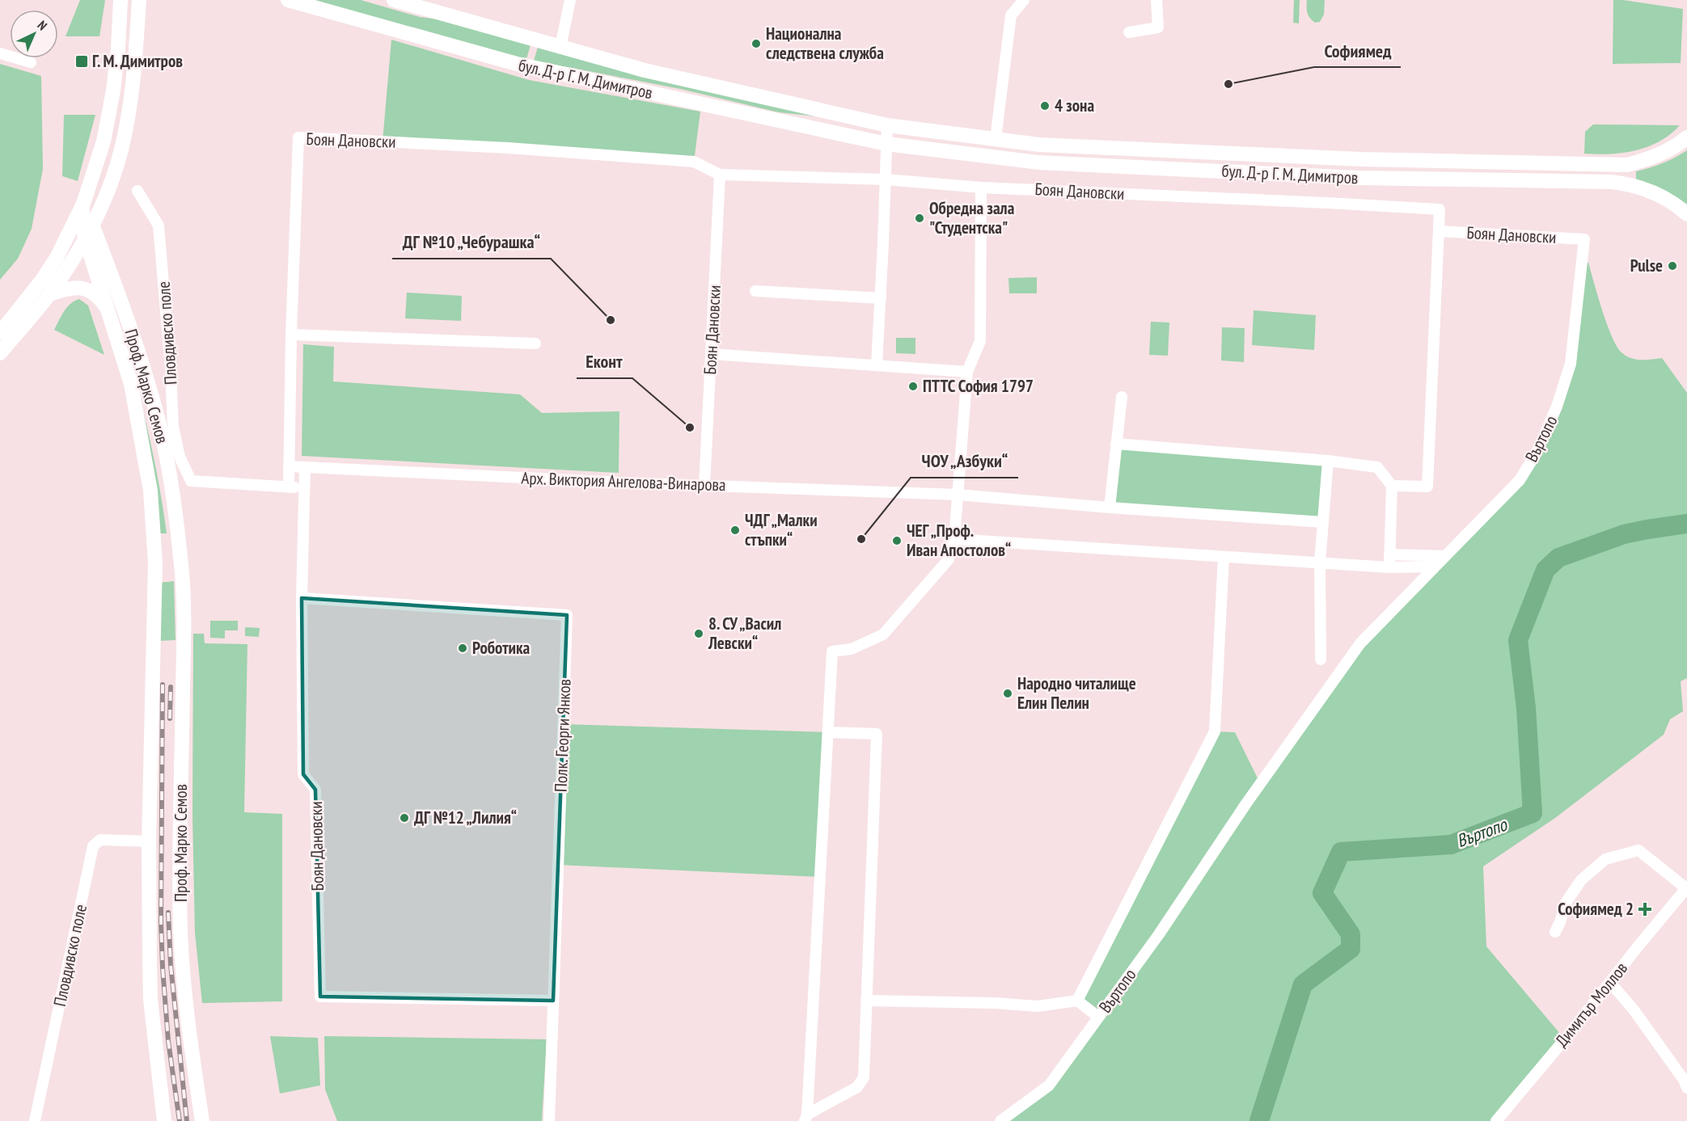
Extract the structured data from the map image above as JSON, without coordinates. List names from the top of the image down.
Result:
{
  "streets": {
    "main road": ["бул. Д-р Г. М. Димитров", "Проф. Марко Семов"],
    "street": [
      "Боян Дановски",
      "Пловдивско поле",
      "Въртопо",
      "Арх. Виктория Ангелова-Винарова",
      "Полк. Георги Янков",
      "Димитър Моллов"
    ]
  },
  "crossings": [
    ["Боян Дановски", "Пловдивско поле"],
    ["Боян Дановски", "Въртопо"],
    ["Боян Дановски", "Арх. Виктория Ангелова-Винарова"],
    ["Боян Дановски", "Полк. Георги Янков"],
    ["Пловдивско поле", "Проф. Марко Семов"]
  ],
  "water": ["Въртопо"],
  "places": {
    "other": [
      "Национална следствена служба",
      "Софиямед",
      "4 зона",
      "Обредна зала \"Студентска\"",
      "Pulse",
      "ДГ №10 „Чебурашка“",
      "ПТТС София 1797",
      "Еконт",
      "ЧДГ „Малки стъпки“",
      "ЧОУ „Азбуки“",
      "ЧЕГ „Проф. Иван Апостолов“",
      "8. СУ „Васил Левски“",
      "Роботика",
      "Народно читалище Елин Пелин",
      "ДГ №12 „Лилия“"
    ],
    "transit": ["Г. М. Димитров"],
    "health": ["Софиямед 2"]
  },
  "north": "top right"
}
